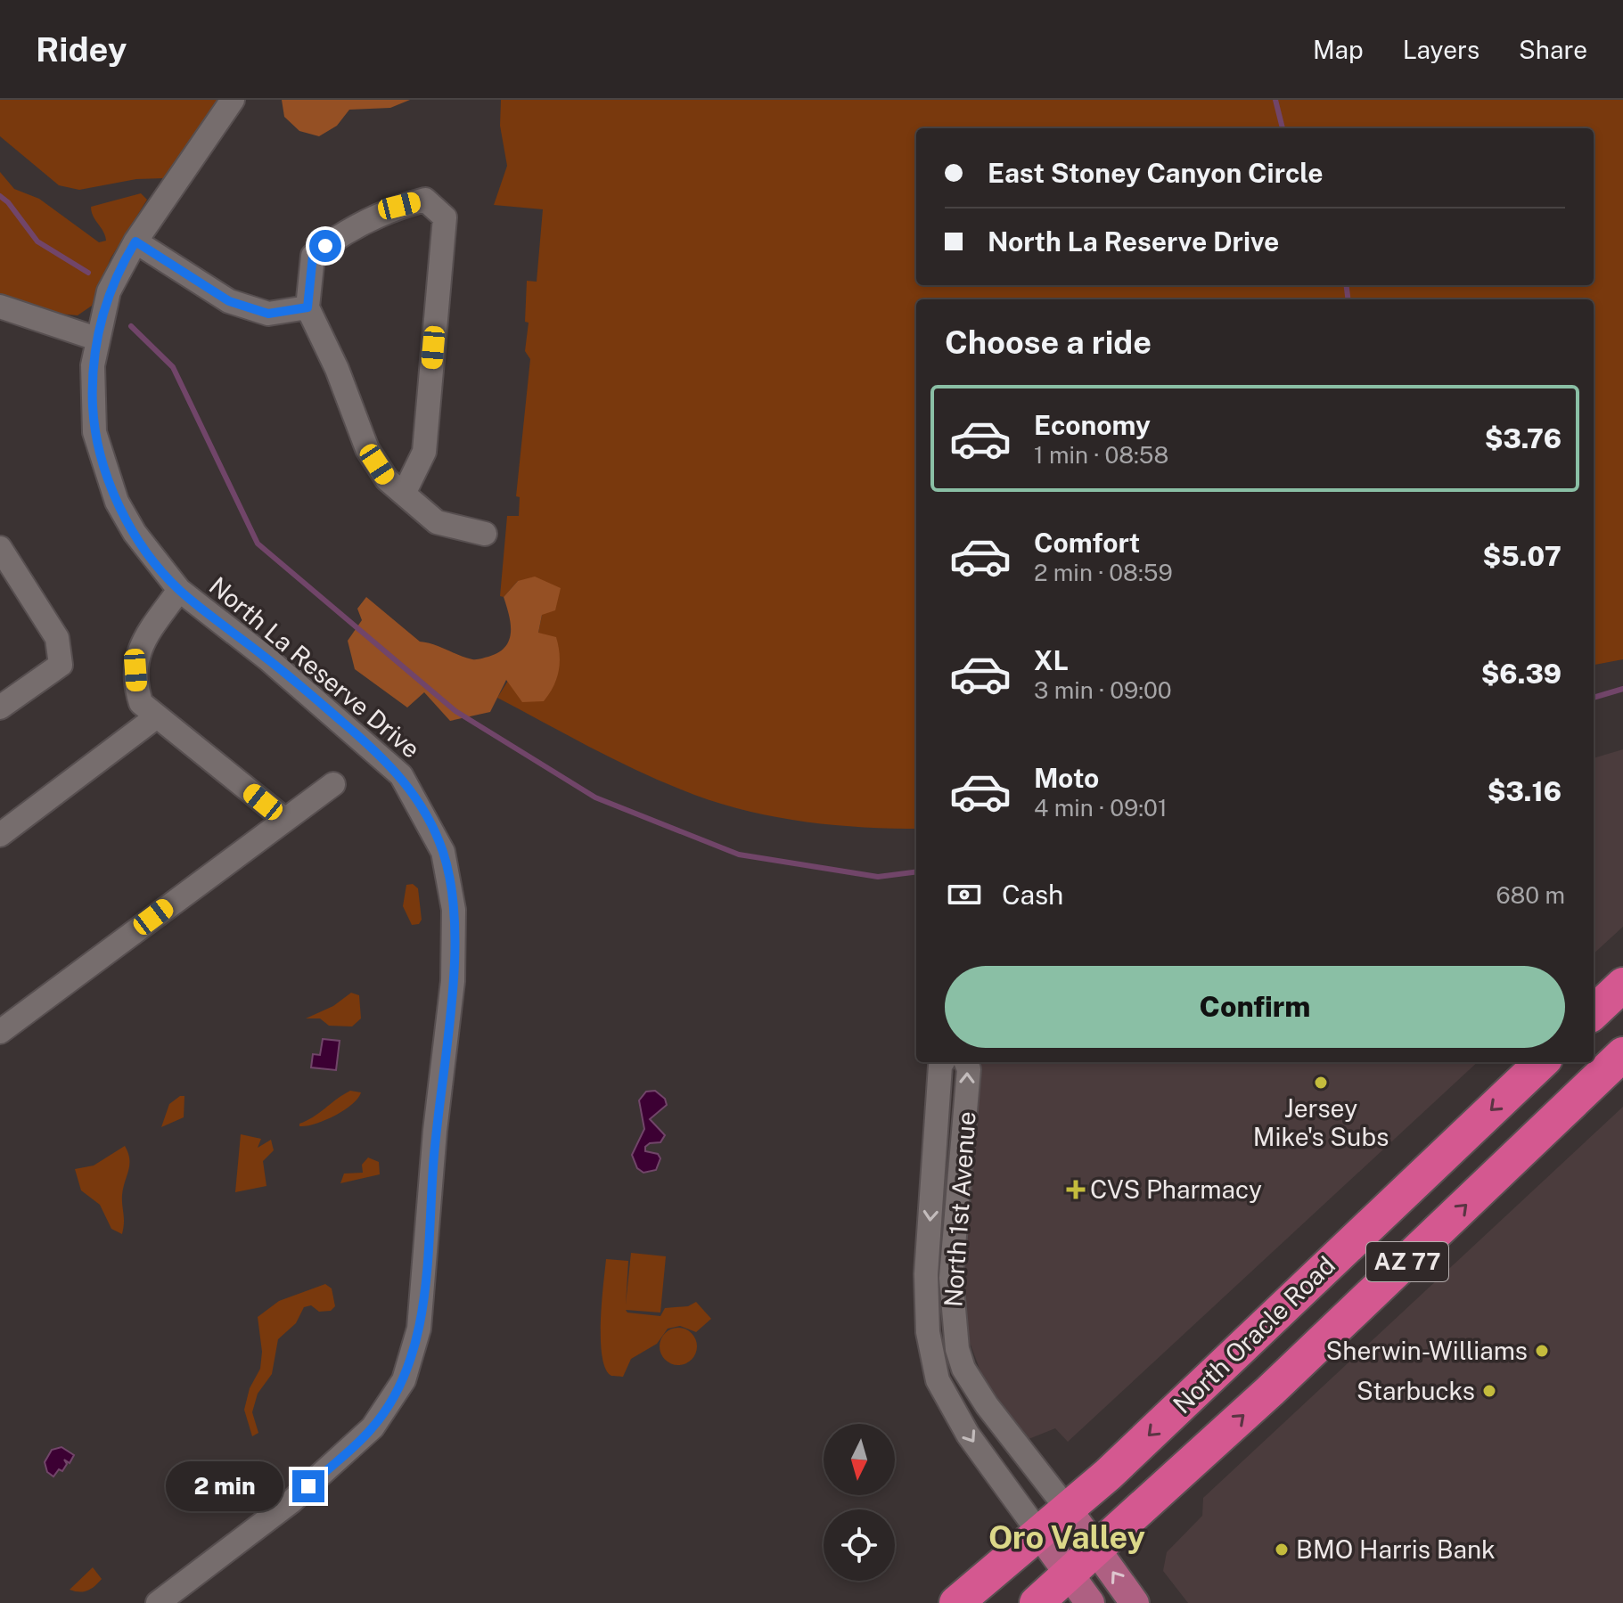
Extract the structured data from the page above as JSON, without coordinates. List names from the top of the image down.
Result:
{
  "streets": {
    "highway": ["AZ 77", "North Oracle Road"],
    "main road": ["North 1st Avenue"],
    "street": ["North La Reserve Drive"]
  },
  "crossings": [
    ["North 1st Avenue", "North Oracle Road"]
  ],
  "districts": ["Oro Valley"],
  "places": {
    "other": [
      "Jersey Mike's Subs",
      "Sherwin-Williams",
      "Starbucks",
      "BMO Harris Bank"
    ],
    "health": ["CVS Pharmacy"]
  },
  "north": "bottom",
  "page": {
    "header": "Ridey",
    "nav": ["Map", "Layers", "Share"],
    "banner": ["East Stoney Canyon Circle", "North La Reserve Drive"],
    "heading": "Choose a ride",
    "list": [
      {
        "name": "Economy",
        "note": "1 min · 08:58",
        "value": "$3.76"
      },
      {
        "name": "Comfort",
        "note": "2 min · 08:59",
        "value": "$5.07"
      },
      {
        "name": "XL",
        "note": "3 min · 09:00",
        "value": "$6.39"
      },
      {
        "name": "Moto",
        "note": "4 min · 09:01",
        "value": "$3.16"
      }
    ],
    "pay": ["Cash", "680 m"],
    "buttons": "Confirm",
    "bubble": "2 min"
  }
}
